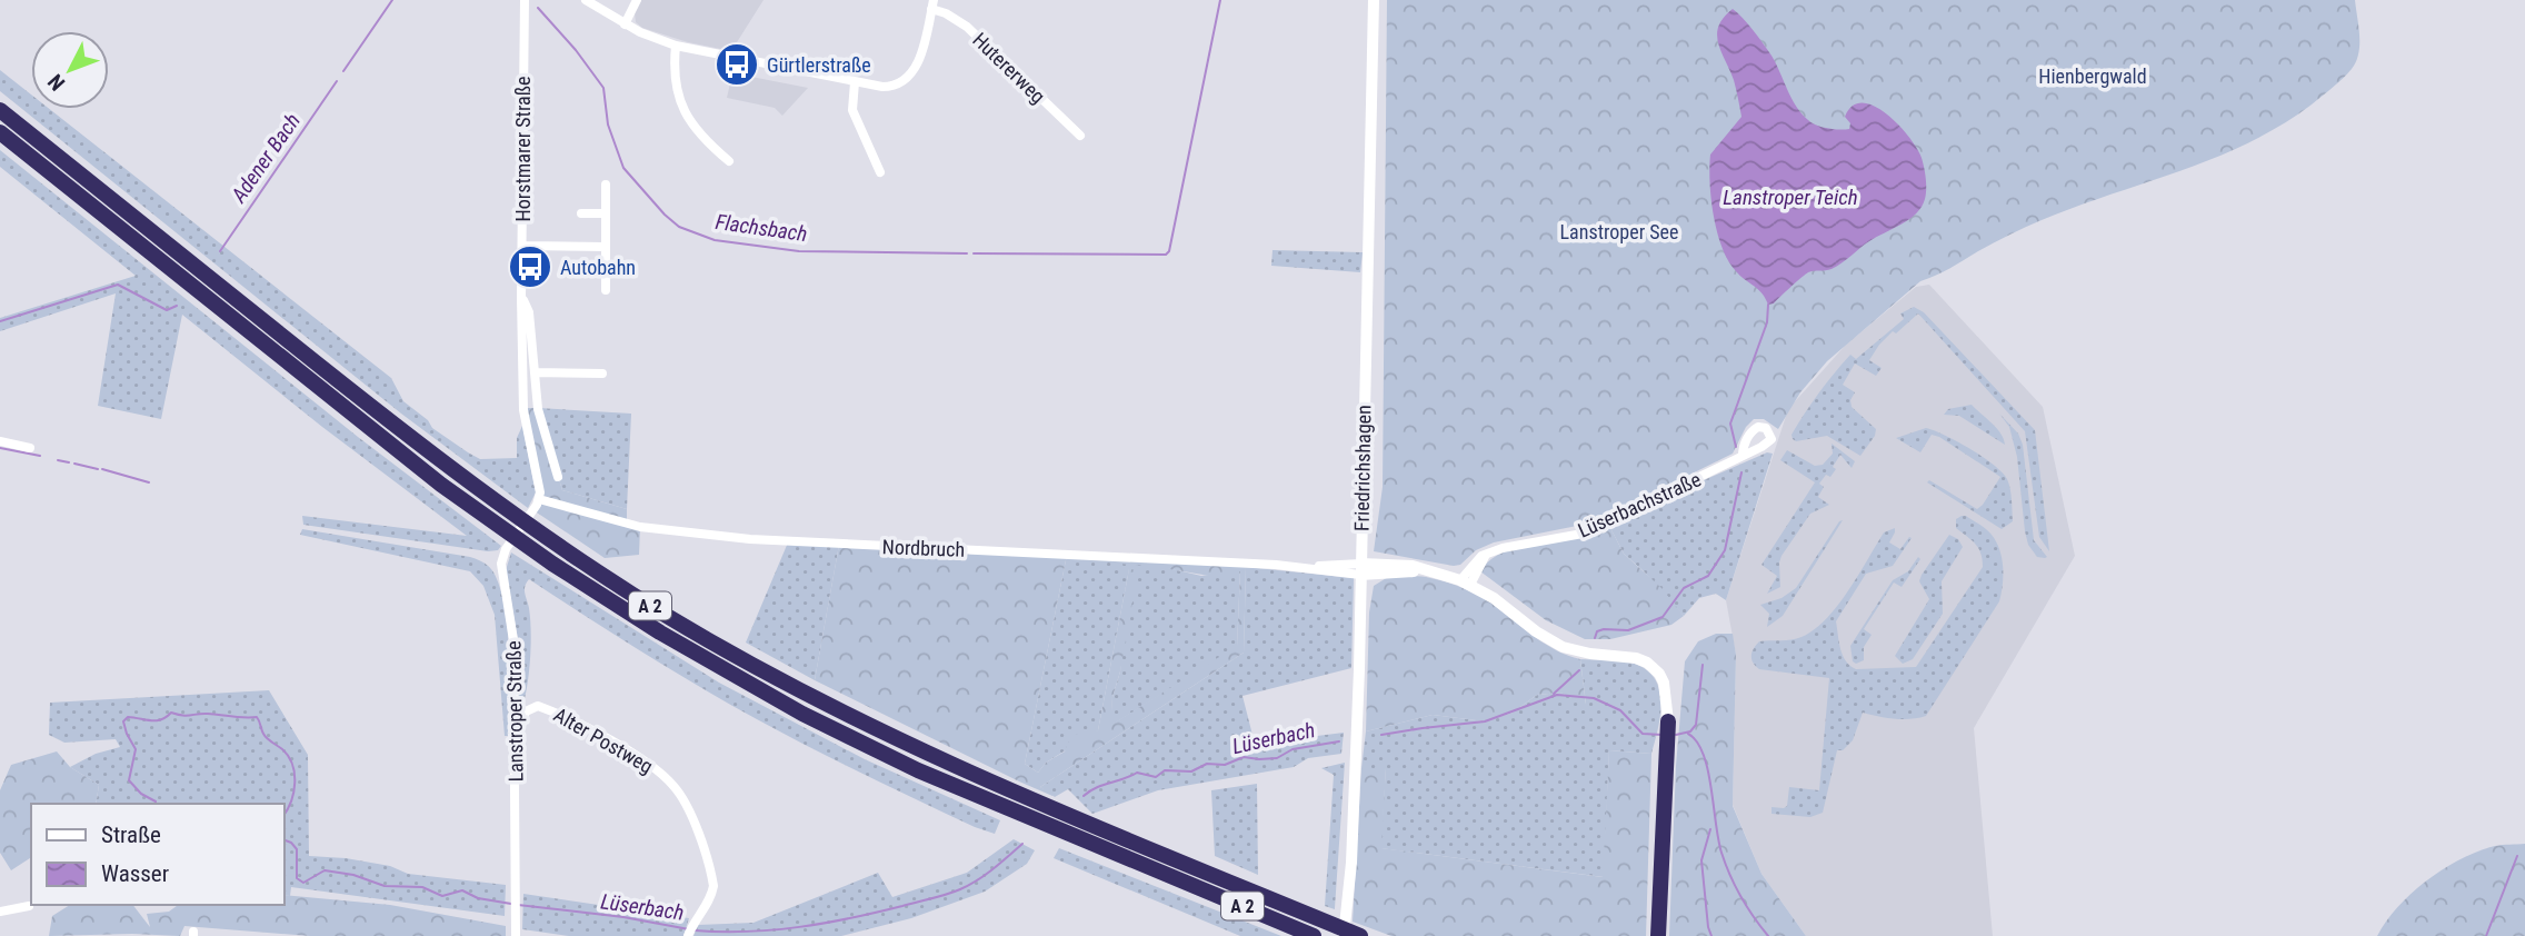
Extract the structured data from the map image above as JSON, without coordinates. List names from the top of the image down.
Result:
{
  "streets": {
    "highway": ["A 2"],
    "main road": ["Friedrichshagen"],
    "street": [
      "Hutererweg",
      "Horstmarer Straße",
      "Lüserbachstraße",
      "Nordbruch",
      "Lanstroper Straße",
      "Alter Postweg"
    ]
  },
  "crossings": [
    ["Horstmarer Straße", "Nordbruch"],
    ["Horstmarer Straße", "Lanstroper Straße"],
    ["Friedrichshagen", "Nordbruch"],
    ["Nordbruch", "Lanstroper Straße"],
    ["Lanstroper Straße", "Alter Postweg"]
  ],
  "water": [
    "Adener Bach",
    "Lanstroper Teich",
    "Flachsbach",
    "Lüserbach"
  ],
  "parks": ["Hienbergwald", "Lanstroper See"],
  "places": {
    "bus stop": ["Gürtlerstraße", "Autobahn"]
  },
  "legend": ["Straße", "Wasser"],
  "north": "bottom left"
}
